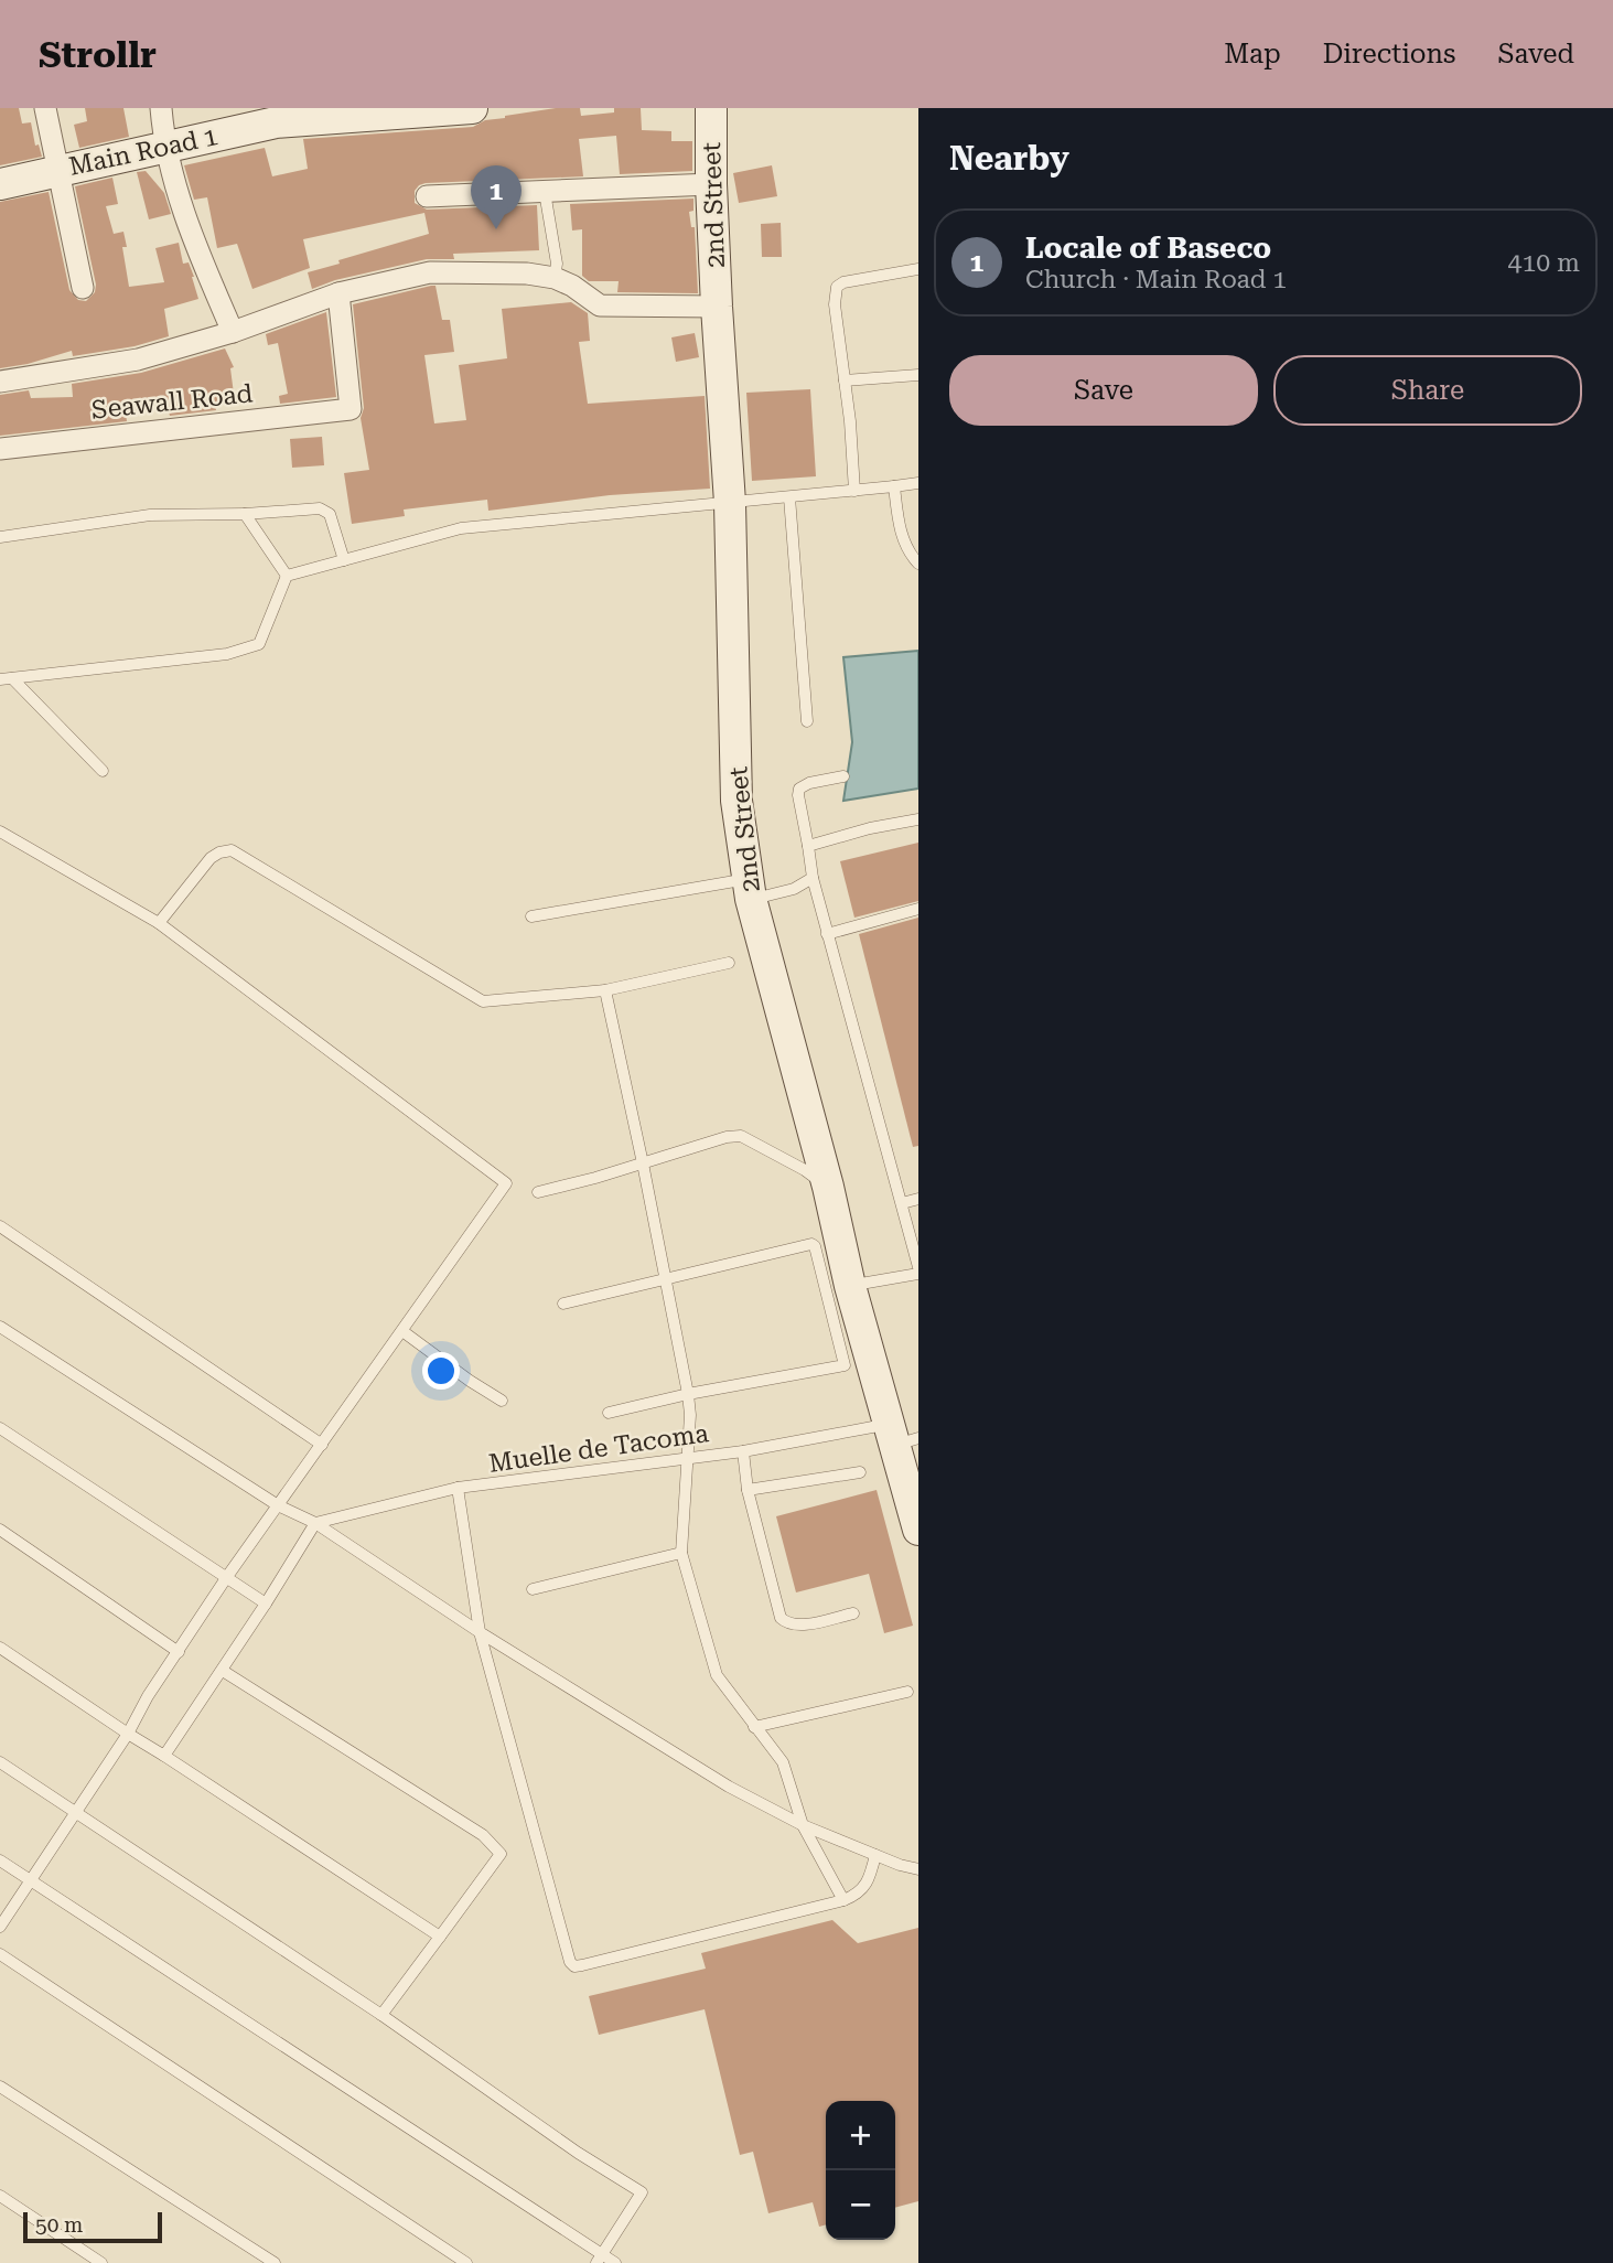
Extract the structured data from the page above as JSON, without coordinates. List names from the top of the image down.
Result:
{
  "streets": {
    "street": ["Main Road 1", "2nd Street", "Seawall Road"],
    "lane": ["Muelle de Tacoma"]
  },
  "crossings": [
    ["2nd Street", "Muelle de Tacoma"]
  ],
  "scale_bar": "50 m",
  "page": {
    "header": "Strollr",
    "nav": ["Map", "Directions", "Saved"],
    "heading": "Nearby",
    "pins": "1",
    "list": [
      {
        "mark": "1",
        "name": "Locale of Baseco",
        "note": "Church · Main Road 1",
        "value": "410 m"
      }
    ],
    "buttons": ["Save", "Share"],
    "map_buttons": ["+", "−"],
    "scale": "50 m"
  }
}
